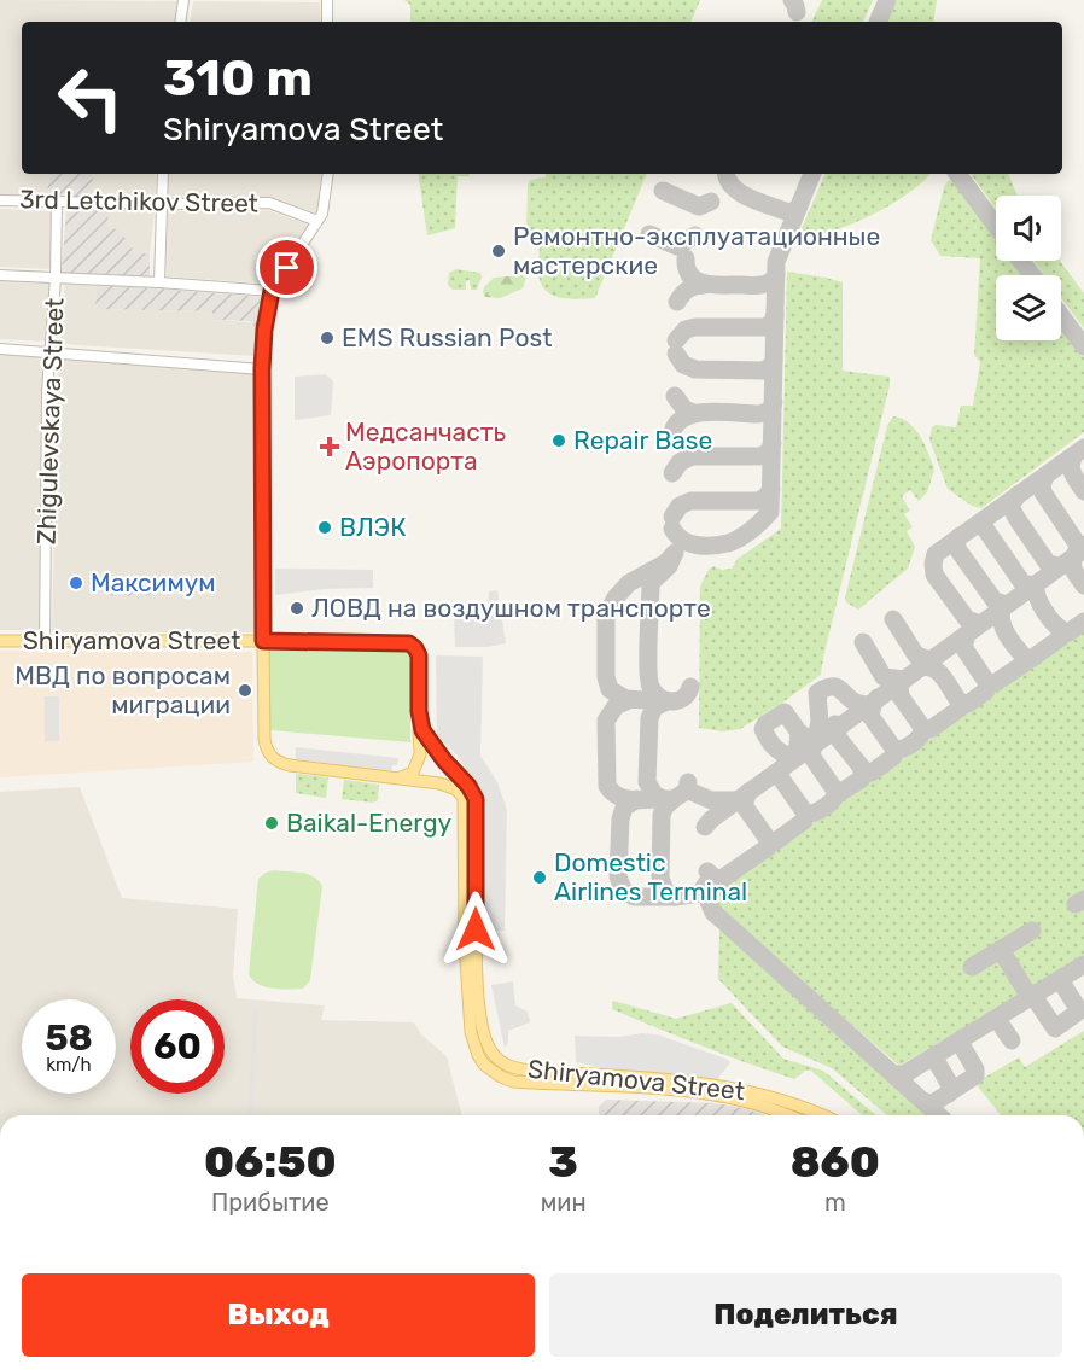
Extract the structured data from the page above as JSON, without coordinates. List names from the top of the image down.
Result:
{
  "streets": {
    "main road": ["Shiryamova Street"],
    "street": ["3rd Letchikov Street", "Zhigulevskaya Street"]
  },
  "crossings": [
    ["3rd Letchikov Street", "Zhigulevskaya Street"],
    ["Zhigulevskaya Street", "Shiryamova Street"]
  ],
  "places": {
    "other": [
      "Ремонтно-эксплуатационные мастерские",
      "EMS Russian Рost",
      "Repair Base",
      "ВЛЭК",
      "Максимум",
      "ЛОВД на воздушном транспорте",
      "МВД по вопросам миграции",
      "Baikal-Energy",
      "Domestic Airlines Terminal"
    ],
    "health": ["Медсанчасть Аэропорта"]
  },
  "page": {
    "turn": ["310 m", "Shiryamova Street"],
    "speed": "58 km/h",
    "limit": "60",
    "eta": [
      "06:50",
      "Прибытие",
      "3",
      "мин",
      "860",
      "m"
    ],
    "buttons": ["Выход", "Поделиться"]
  }
}
